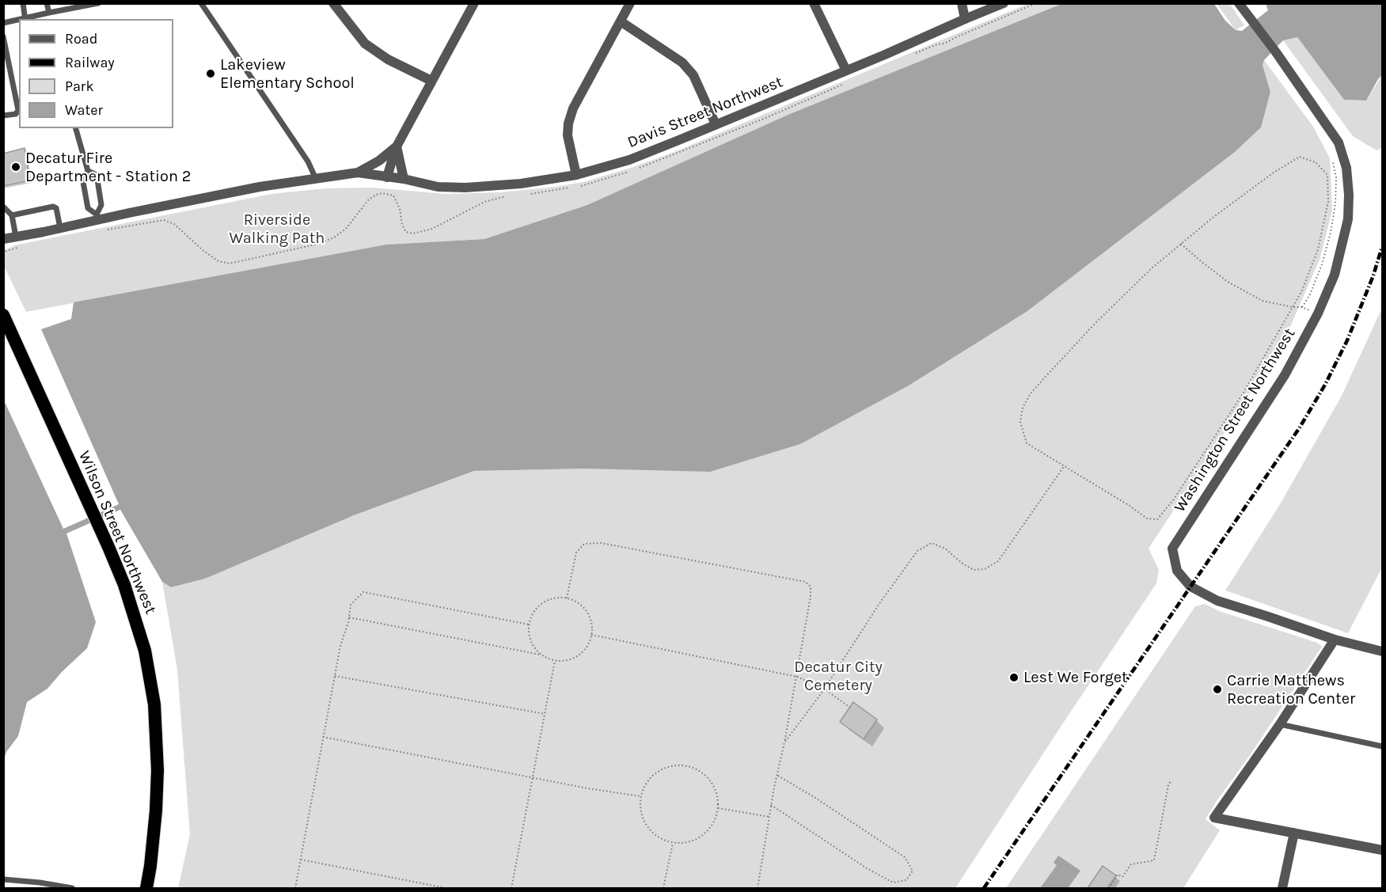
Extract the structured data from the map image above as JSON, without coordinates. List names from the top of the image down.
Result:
{
  "streets": {
    "highway": ["Wilson Street Northwest"],
    "street": ["Davis Street Northwest", "Washington Street Northwest"]
  },
  "parks": ["Riverside Walking Path", "Decatur City Cemetery"],
  "places": [
    "Lakeview Elementary School",
    "Decatur Fire Department - Station 2",
    "Lest We Forget",
    "Carrie Matthews Recreation Center"
  ],
  "legend": [
    "Road",
    "Railway",
    "Park",
    "Water"
  ]
}
